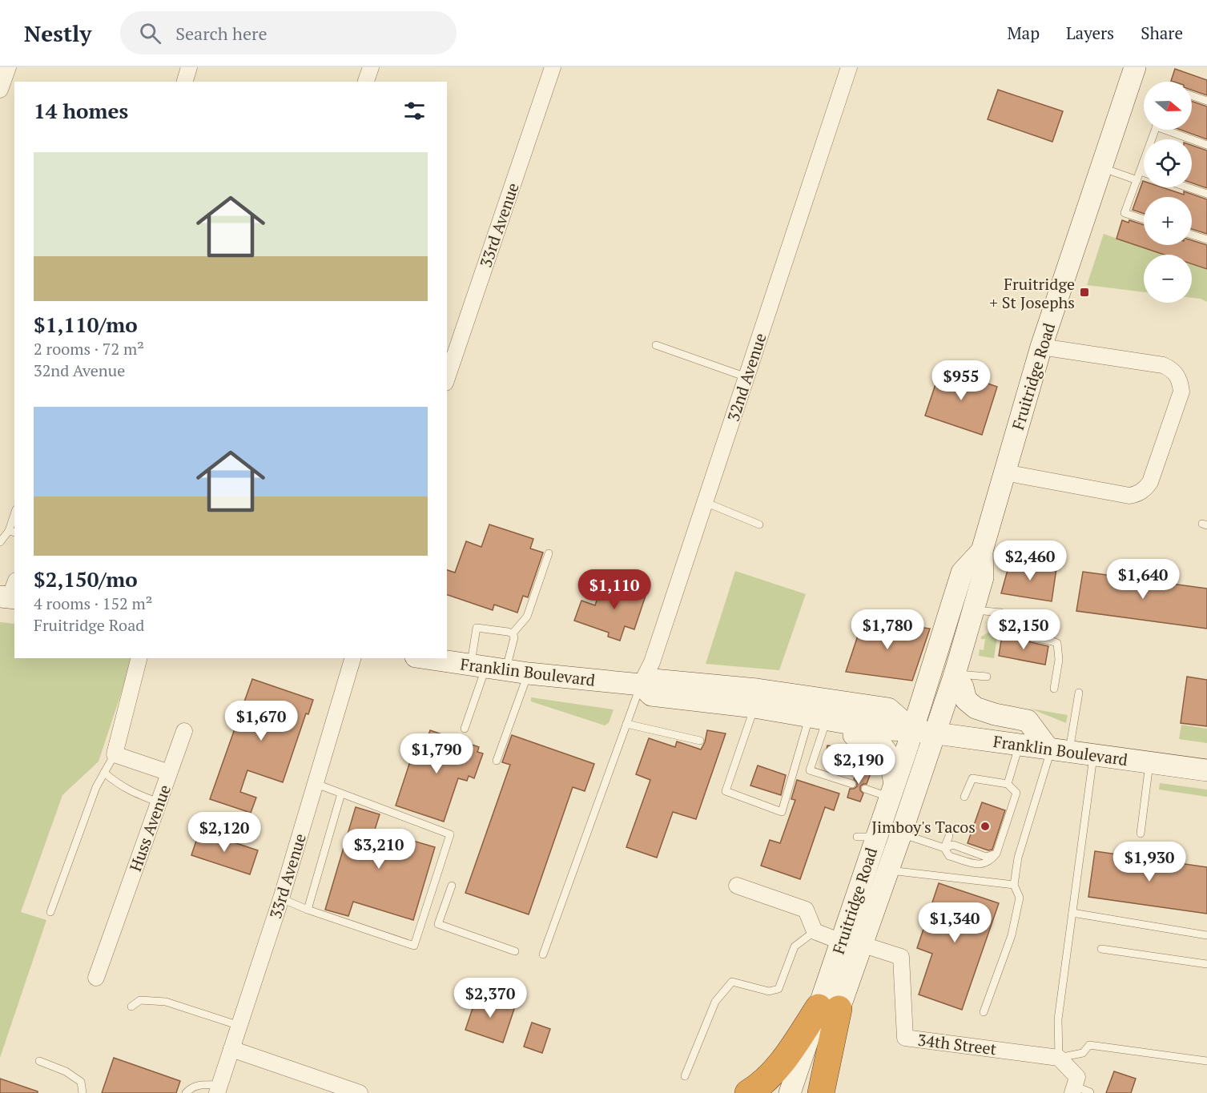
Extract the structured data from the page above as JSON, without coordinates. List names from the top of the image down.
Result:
{
  "streets": {
    "main road": ["Fruitridge Road", "Franklin Boulevard"],
    "street": [
      "33rd Avenue",
      "32nd Avenue",
      "Huss Avenue",
      "34th Street"
    ]
  },
  "crossings": [
    ["Fruitridge Road", "Franklin Boulevard"],
    ["Fruitridge Road", "34th Street"],
    ["32nd Avenue", "Franklin Boulevard"]
  ],
  "places": {
    "transit": ["Fruitridge + St Josephs"],
    "other": ["Jimboy's Tacos"]
  },
  "north": "right",
  "page": {
    "header": "Nestly",
    "search": "Search here",
    "nav": ["Map", "Layers", "Share"],
    "map_buttons": ["+", "−"],
    "heading": "14 homes",
    "list": [
      {
        "name": "$1,110/mo",
        "note": "2 rooms · 72 m² · 32nd Avenue"
      },
      {
        "name": "$2,150/mo",
        "note": "4 rooms · 152 m² · Fruitridge Road"
      }
    ],
    "price": [
      "$955",
      "$2,460",
      "$1,640",
      "$1,110",
      "$1,780",
      "$2,150",
      "$1,670",
      "$1,790",
      "$2,190",
      "$2,120",
      "$3,210",
      "$1,930",
      "$1,340",
      "$2,370"
    ]
  }
}
